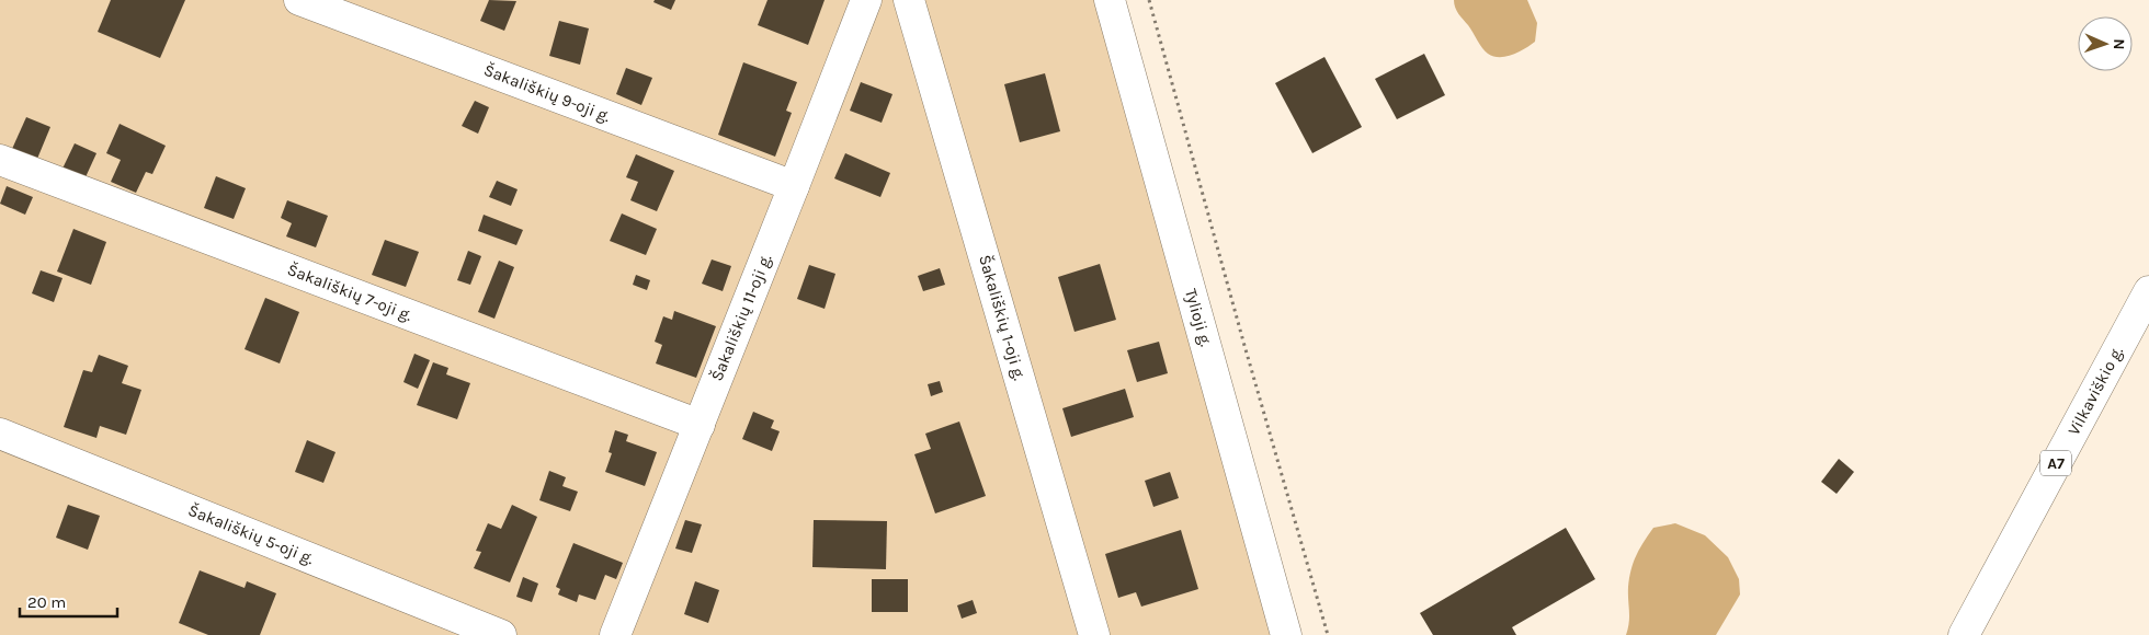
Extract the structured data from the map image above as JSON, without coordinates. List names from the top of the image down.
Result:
{
  "streets": {
    "main road": [
      "Šakališkių 9-oji g.",
      "Šakališkių 7-oji g.",
      "Šakališkių 11-oji g.",
      "Šakališkių 1-oji g.",
      "Tylioji g.",
      "Vilkaviškio g.",
      "A7",
      "Šakališkių 5-oji g."
    ]
  },
  "crossings": [
    ["Šakališkių 9-oji g.", "Šakališkių 11-oji g."],
    ["Šakališkių 7-oji g.", "Šakališkių 11-oji g."]
  ],
  "scale_bar": "20 m",
  "north": "right"
}
